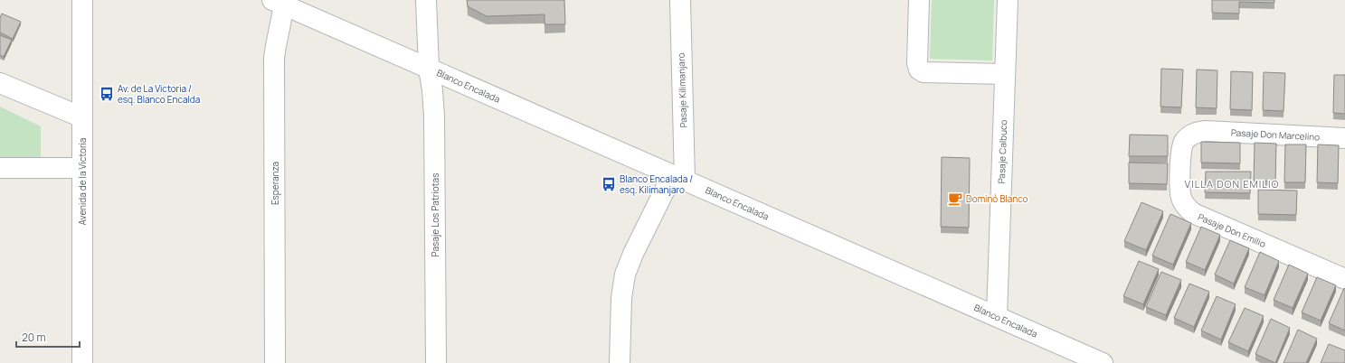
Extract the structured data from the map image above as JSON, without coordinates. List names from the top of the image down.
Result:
{
  "streets": {
    "street": [
      "Blanco Encalada",
      "Pasaje Kilimanjaro",
      "Pasaje Don Marcelino",
      "Pasaje Calbuco",
      "Avenida de la Victoria",
      "Esperanza",
      "Pasaje Los Patriotas",
      "Pasaje Don Emilio"
    ]
  },
  "crossings": [
    ["Blanco Encalada", "Pasaje Kilimanjaro"],
    ["Blanco Encalada", "Pasaje Calbuco"],
    ["Blanco Encalada", "Esperanza"],
    ["Blanco Encalada", "Pasaje Los Patriotas"],
    ["Pasaje Don Marcelino", "Pasaje Don Emilio"]
  ],
  "districts": ["VILLA DON EMILIO"],
  "places": {
    "bus stop": ["Av. de La Victoria / esq. Blanco Encalda", "Blanco Encalada / esq. Kilimanjaro"],
    "cafe": ["Dominó Blanco"]
  },
  "scale_bar": "20 m"
}
